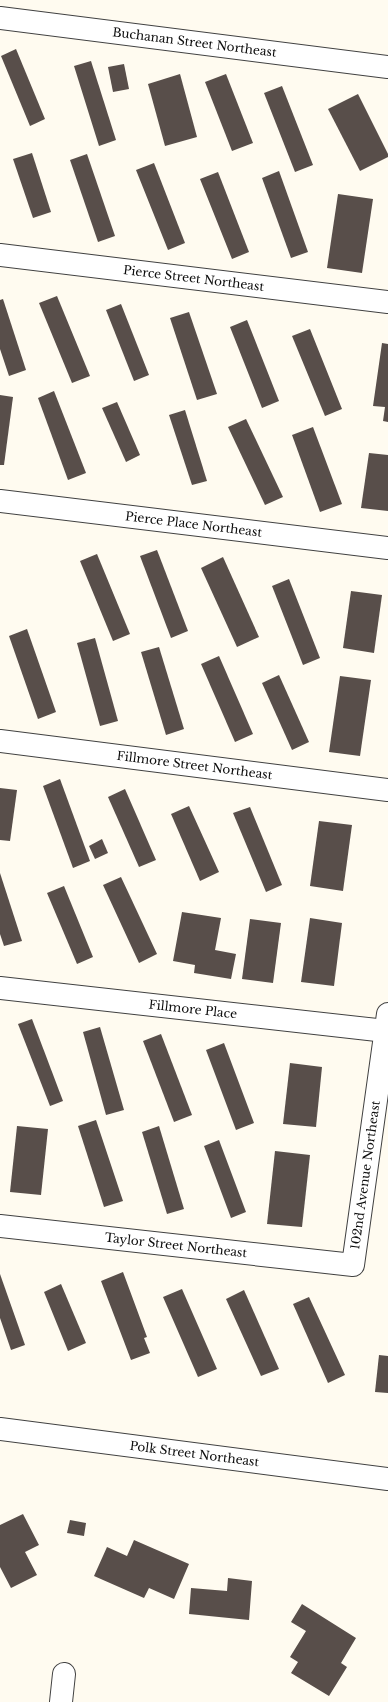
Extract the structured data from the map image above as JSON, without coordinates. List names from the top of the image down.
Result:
{
  "streets": {
    "street": [
      "Buchanan Street Northeast",
      "Pierce Street Northeast",
      "Pierce Place Northeast",
      "Fillmore Street Northeast",
      "Fillmore Place",
      "102nd Avenue Northeast",
      "Taylor Street Northeast",
      "Polk Street Northeast"
    ]
  },
  "crossings": [
    ["Fillmore Place", "102nd Avenue Northeast"],
    ["102nd Avenue Northeast", "Taylor Street Northeast"]
  ]
}
